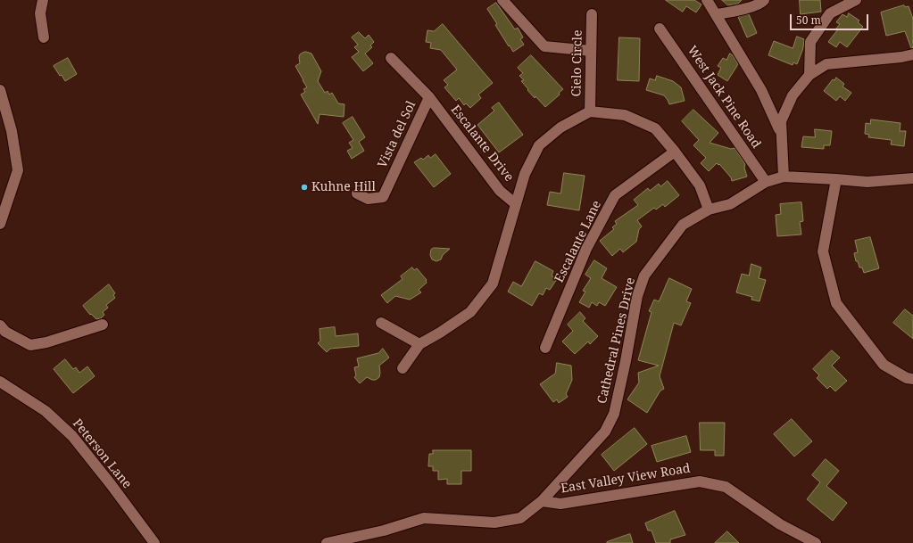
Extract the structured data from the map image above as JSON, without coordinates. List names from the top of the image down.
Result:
{
  "streets": {
    "street": [
      "Cielo Circle",
      "West Jack Pine Road",
      "Vista del Sol",
      "Escalante Drive",
      "Escalante Lane",
      "Cathedral Pines Drive",
      "Peterson Lane",
      "East Valley View Road"
    ]
  },
  "crossings": [
    ["Cielo Circle", "Escalante Drive"],
    ["West Jack Pine Road", "Cathedral Pines Drive"],
    ["Vista del Sol", "Escalante Drive"],
    ["Cathedral Pines Drive", "East Valley View Road"]
  ],
  "places": ["Kuhne Hill"],
  "scale_bar": "50 m"
}
